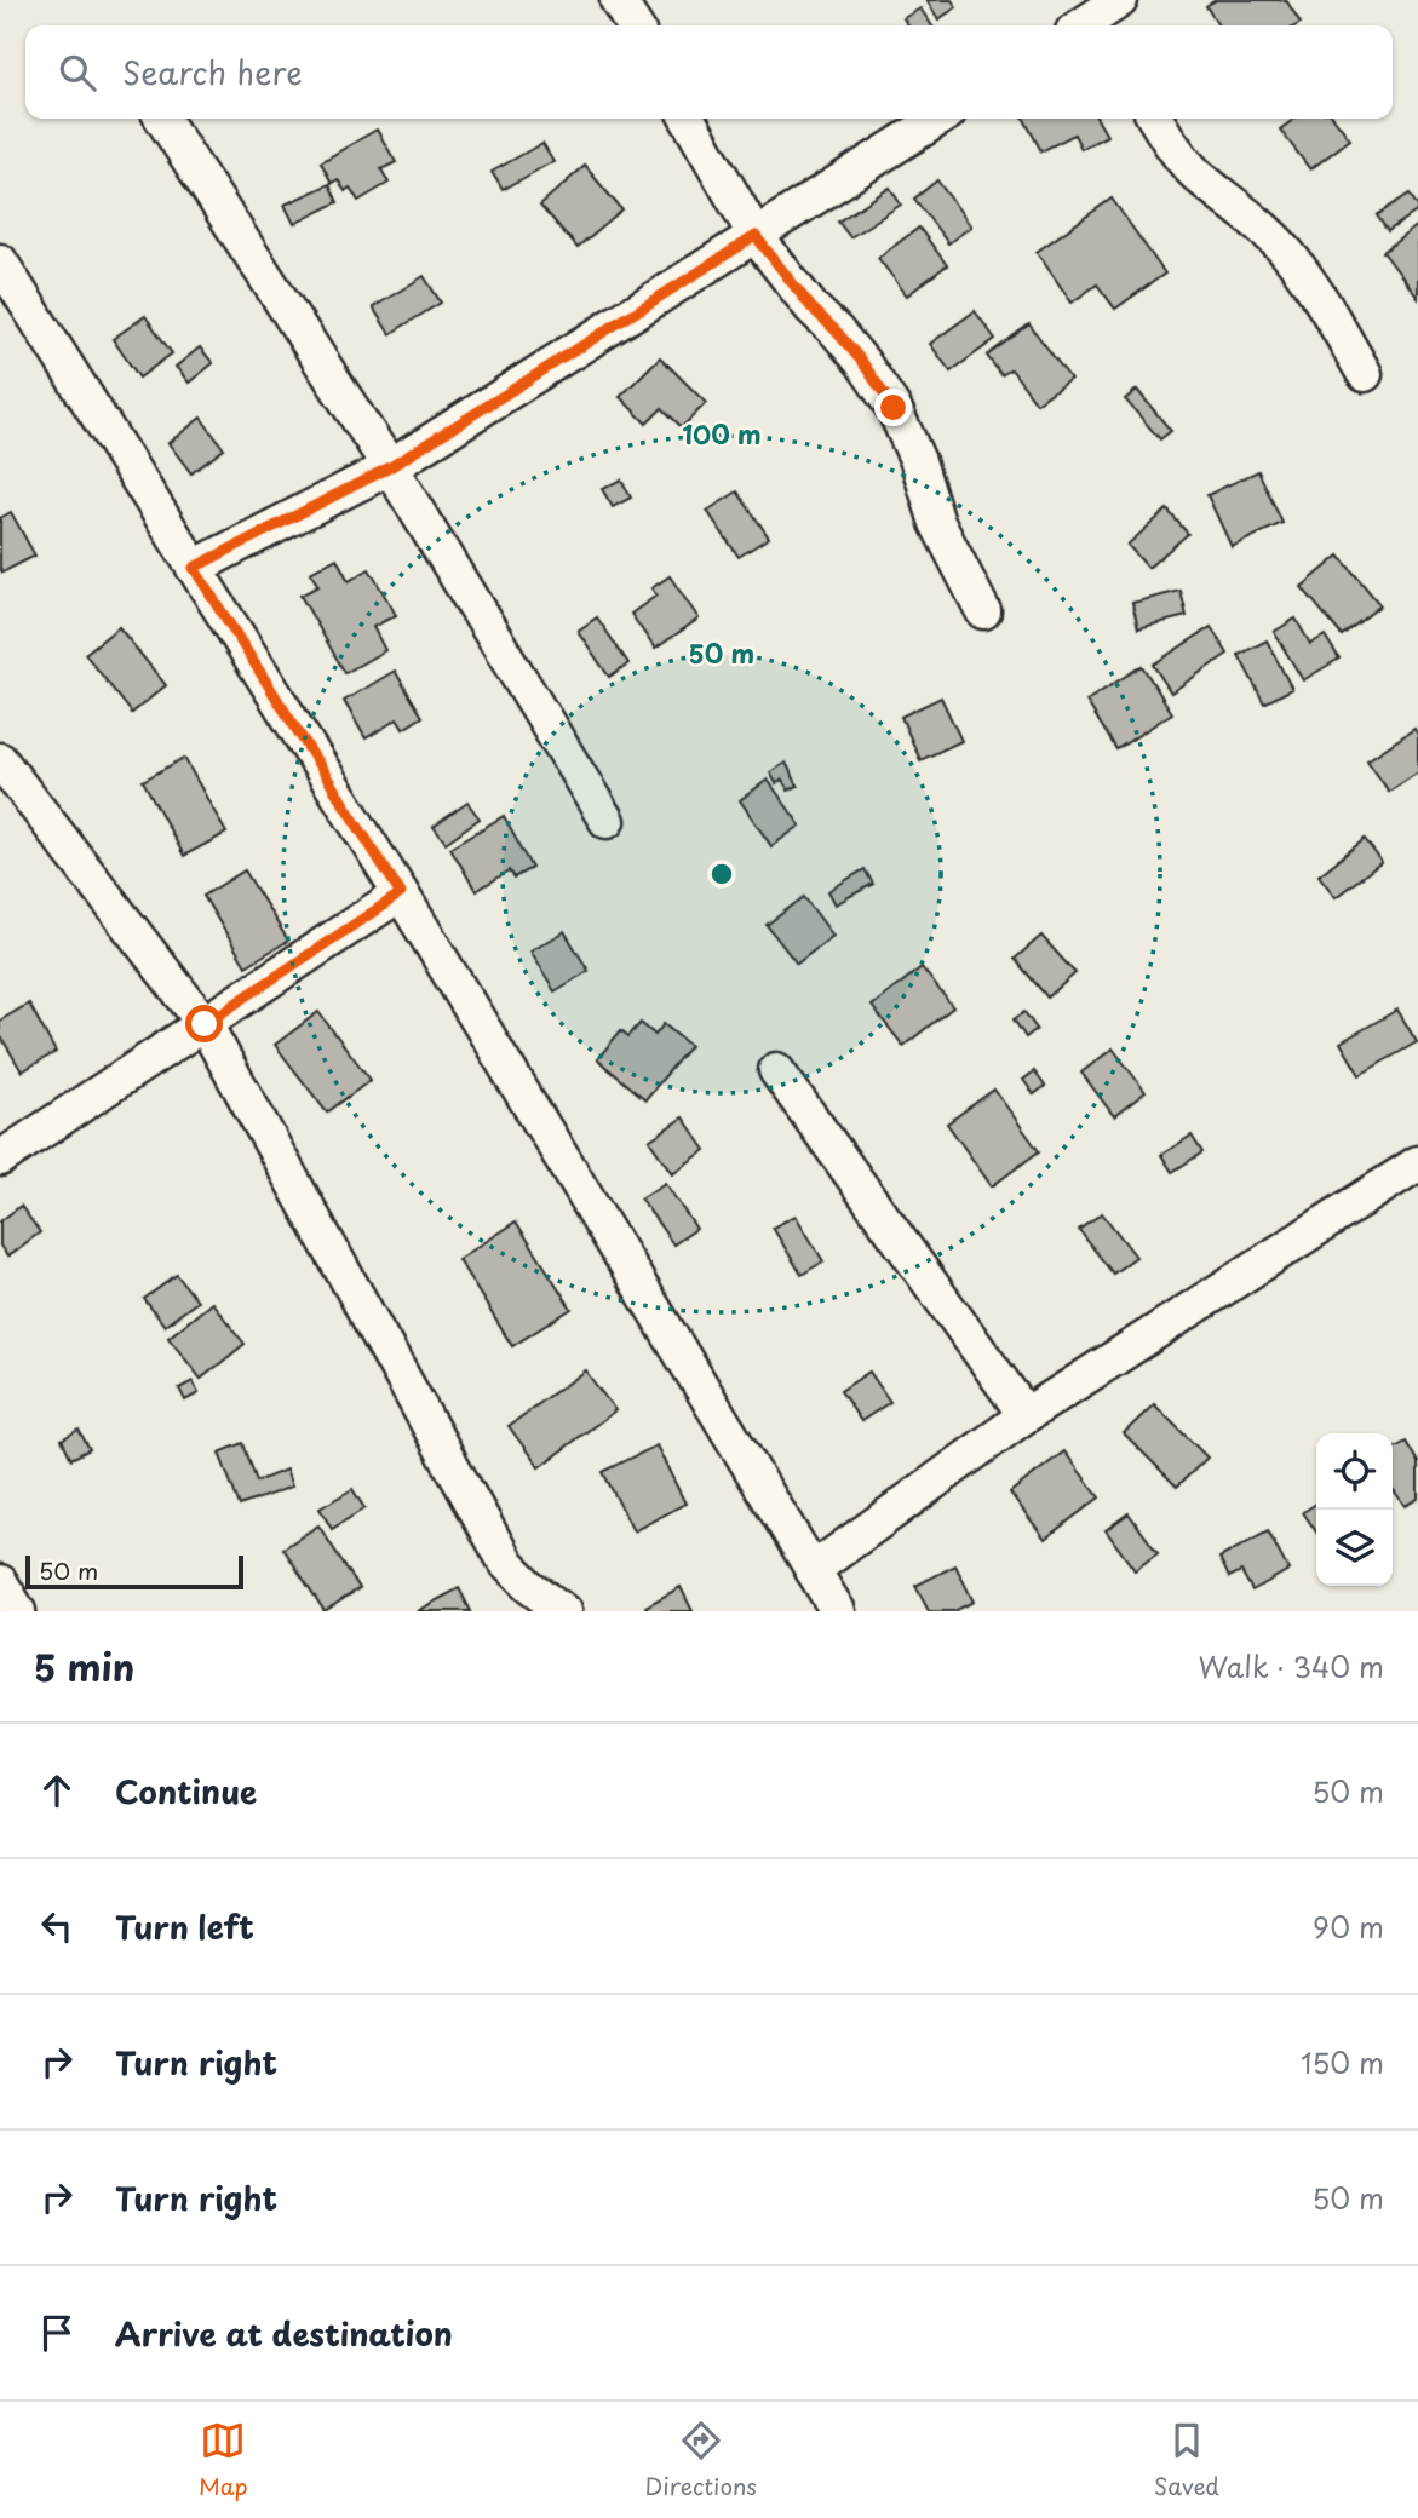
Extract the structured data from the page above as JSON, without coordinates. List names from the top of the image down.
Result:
{
  "scale_bar": "50 m",
  "page": {
    "search": "Search here",
    "scale": "50 m",
    "heading": ["5 min", "Walk · 340 m"],
    "list": [
      ["Continue", "50 m"],
      ["Turn left", "90 m"],
      ["Turn right", "150 m"],
      ["Turn right", "50 m"],
      "Arrive at destination"
    ],
    "nav": ["Map", "Directions", "Saved"]
  },
  "rings": ["100 m", "50 m"]
}
